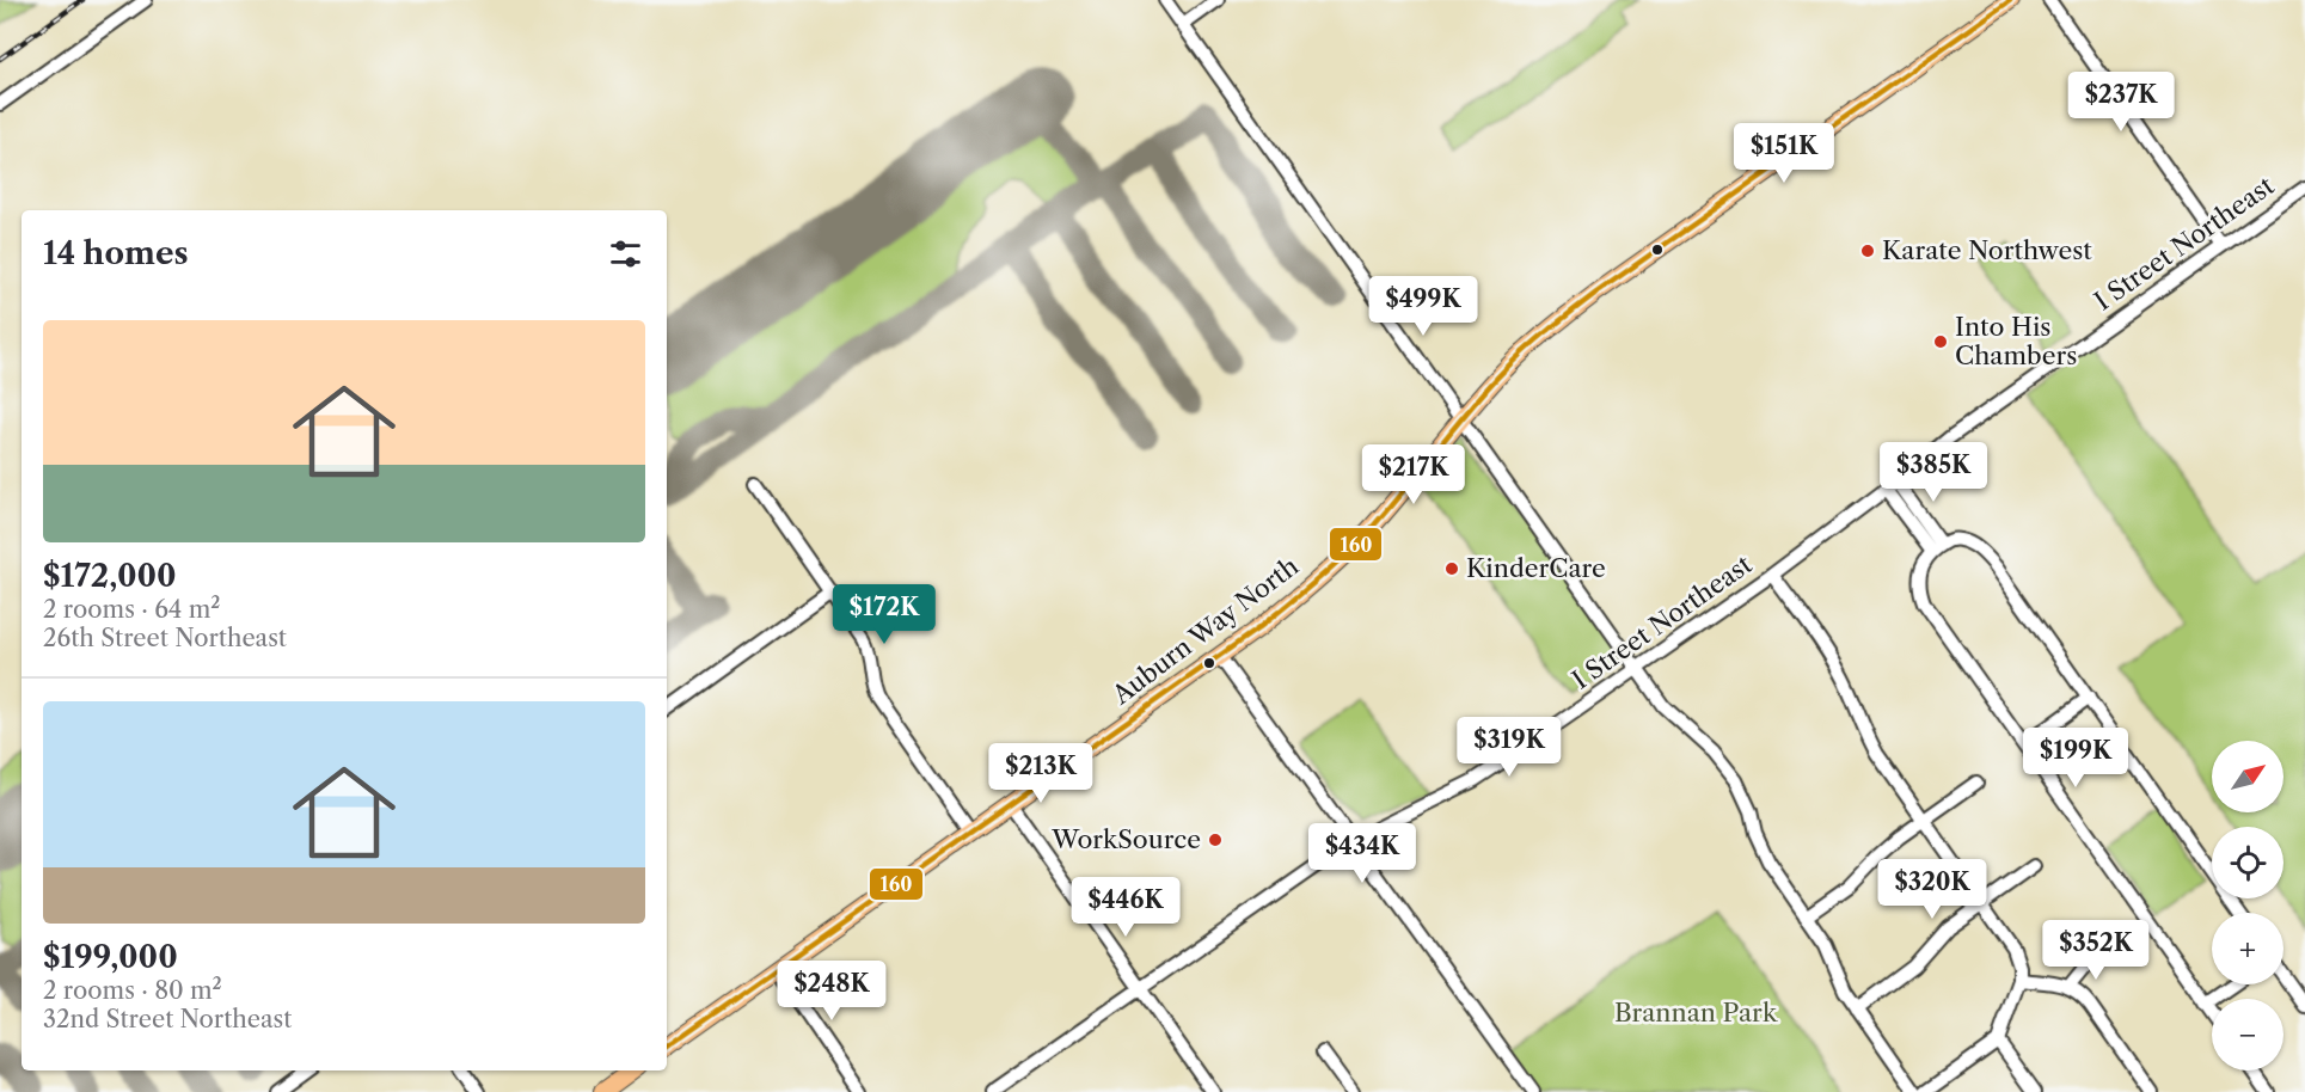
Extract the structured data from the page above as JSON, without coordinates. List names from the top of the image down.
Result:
{
  "streets": {
    "main road": ["Auburn Way North"],
    "street": ["I Street Northeast"]
  },
  "parks": ["Brannan Park"],
  "places": [
    "Karate Northwest",
    "Into His Chambers",
    "KinderCare",
    "WorkSource"
  ],
  "lines": ["transit line 160"],
  "north": "top right",
  "page": {
    "price": [
      "$237K",
      "$151K",
      "$499K",
      "$385K",
      "$217K",
      "$172K",
      "$319K",
      "$199K",
      "$213K",
      "$434K",
      "$320K",
      "$446K",
      "$352K",
      "$248K"
    ],
    "heading": "14 homes",
    "list": [
      {
        "name": "$172,000",
        "note": "2 rooms · 64 m² · 26th Street Northeast"
      },
      {
        "name": "$199,000",
        "note": "2 rooms · 80 m² · 32nd Street Northeast"
      }
    ],
    "map_buttons": ["+", "−"]
  }
}
